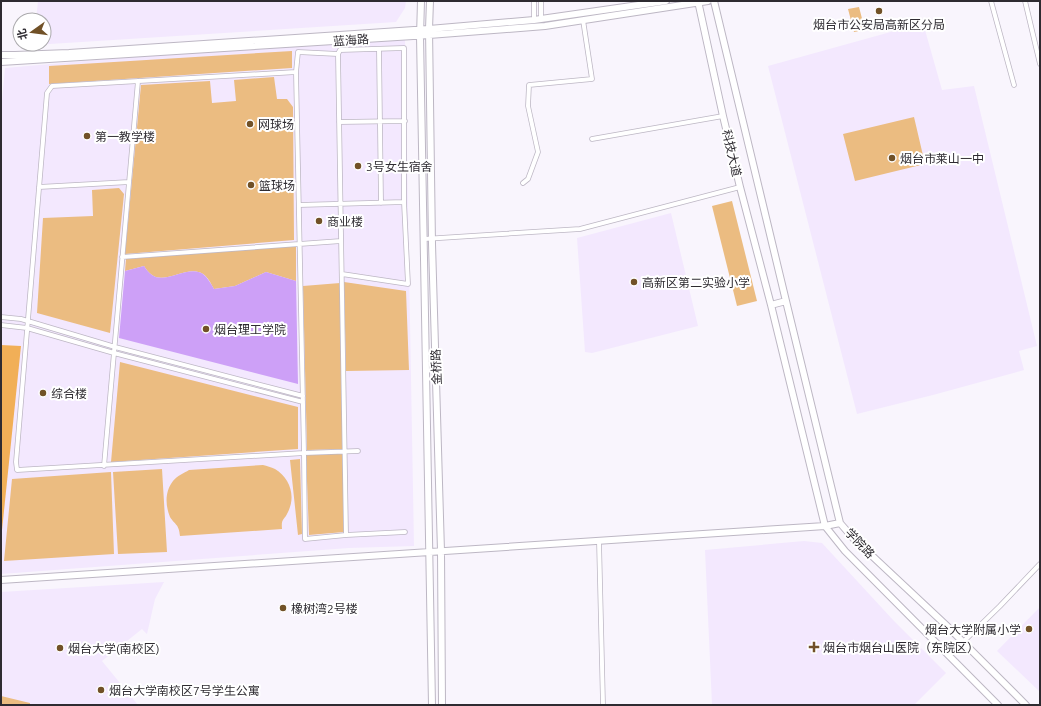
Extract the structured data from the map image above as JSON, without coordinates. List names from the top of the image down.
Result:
{
  "streets": {
    "street": [
      "蓝海路",
      "科技大道",
      "金桥路",
      "学院路"
    ]
  },
  "crossings": [
    ["蓝海路", "科技大道"],
    ["蓝海路", "金桥路"],
    ["科技大道", "学院路"]
  ],
  "places": {
    "other": [
      "烟台市公安局高新区分局",
      "网球场",
      "第一教学楼",
      "烟台市莱山一中",
      "3号女生宿舍",
      "篮球场",
      "商业楼",
      "高新区第二实验小学",
      "烟台理工学院",
      "综合楼",
      "橡树湾2号楼",
      "烟台大学附属小学",
      "烟台大学(南校区)",
      "烟台大学南校区7号学生公寓"
    ],
    "health": ["烟台市烟台山医院（东院区）"]
  },
  "north": "left"
}
